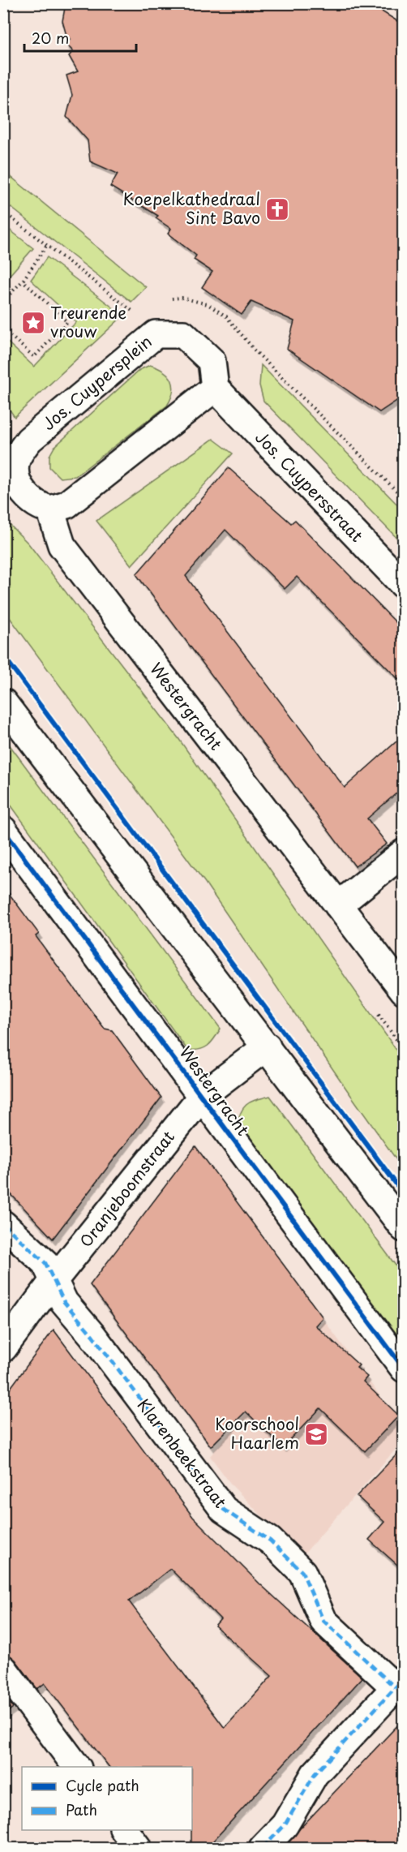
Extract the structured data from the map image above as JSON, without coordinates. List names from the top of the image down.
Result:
{
  "streets": {
    "street": [
      "Jos. Cuypersplein",
      "Jos. Cuypersstraat",
      "Westergracht",
      "Oranjeboomstraat",
      "Klarenbeekstraat"
    ]
  },
  "crossings": [
    ["Jos. Cuypersplein", "Jos. Cuypersstraat"],
    ["Jos. Cuypersplein", "Westergracht"],
    ["Westergracht", "Oranjeboomstraat"],
    ["Oranjeboomstraat", "Klarenbeekstraat"]
  ],
  "places": {
    "church": ["Koepelkathedraal Sint Bavo"],
    "place": ["Treurende vrouw"],
    "school or university": ["Koorschool Haarlem"]
  },
  "legend": ["Cycle path", "Path"],
  "scale_bar": "20 m"
}
